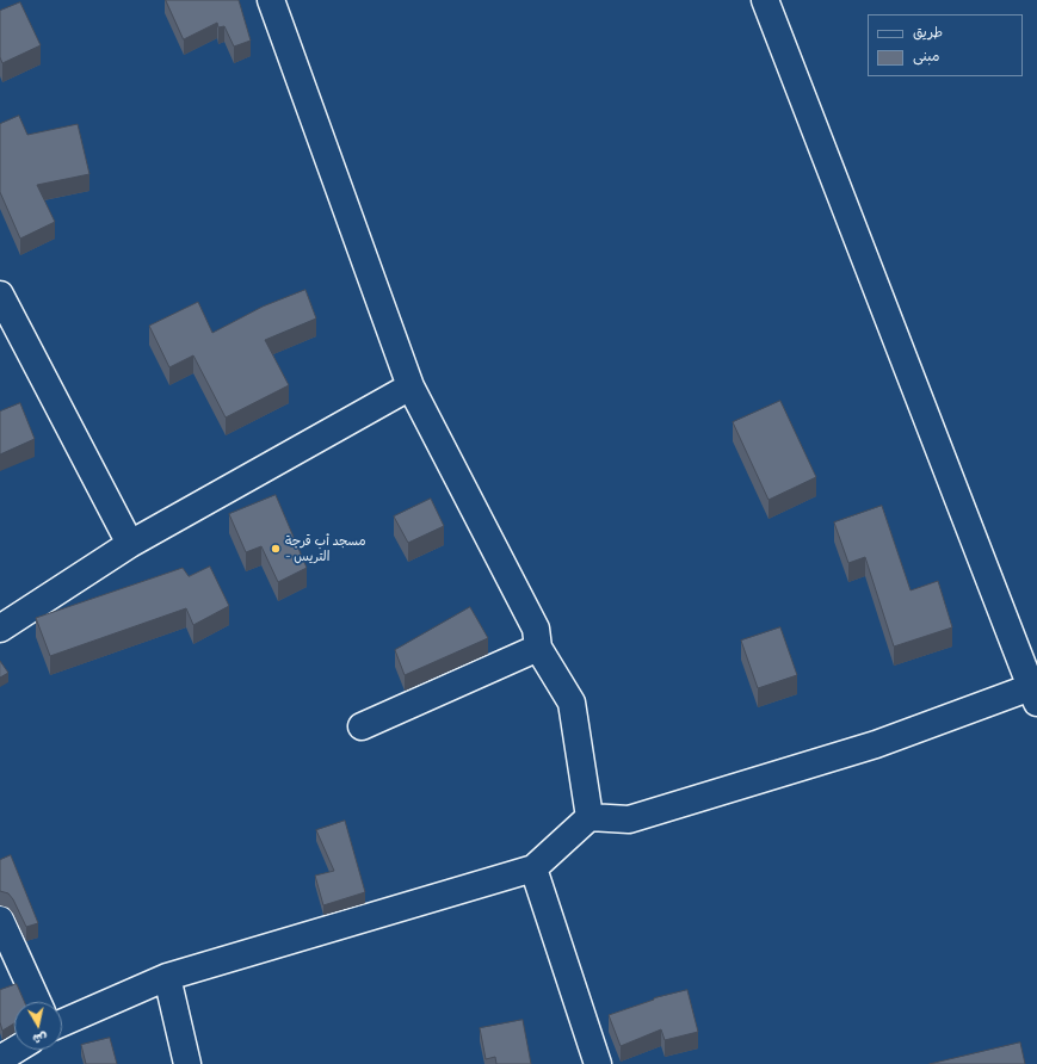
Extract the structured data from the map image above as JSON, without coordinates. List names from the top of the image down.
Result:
{
  "places": ["مسجد أب قرجة - التريس"],
  "legend": ["طريق", "مبنى"],
  "north": "bottom"
}
